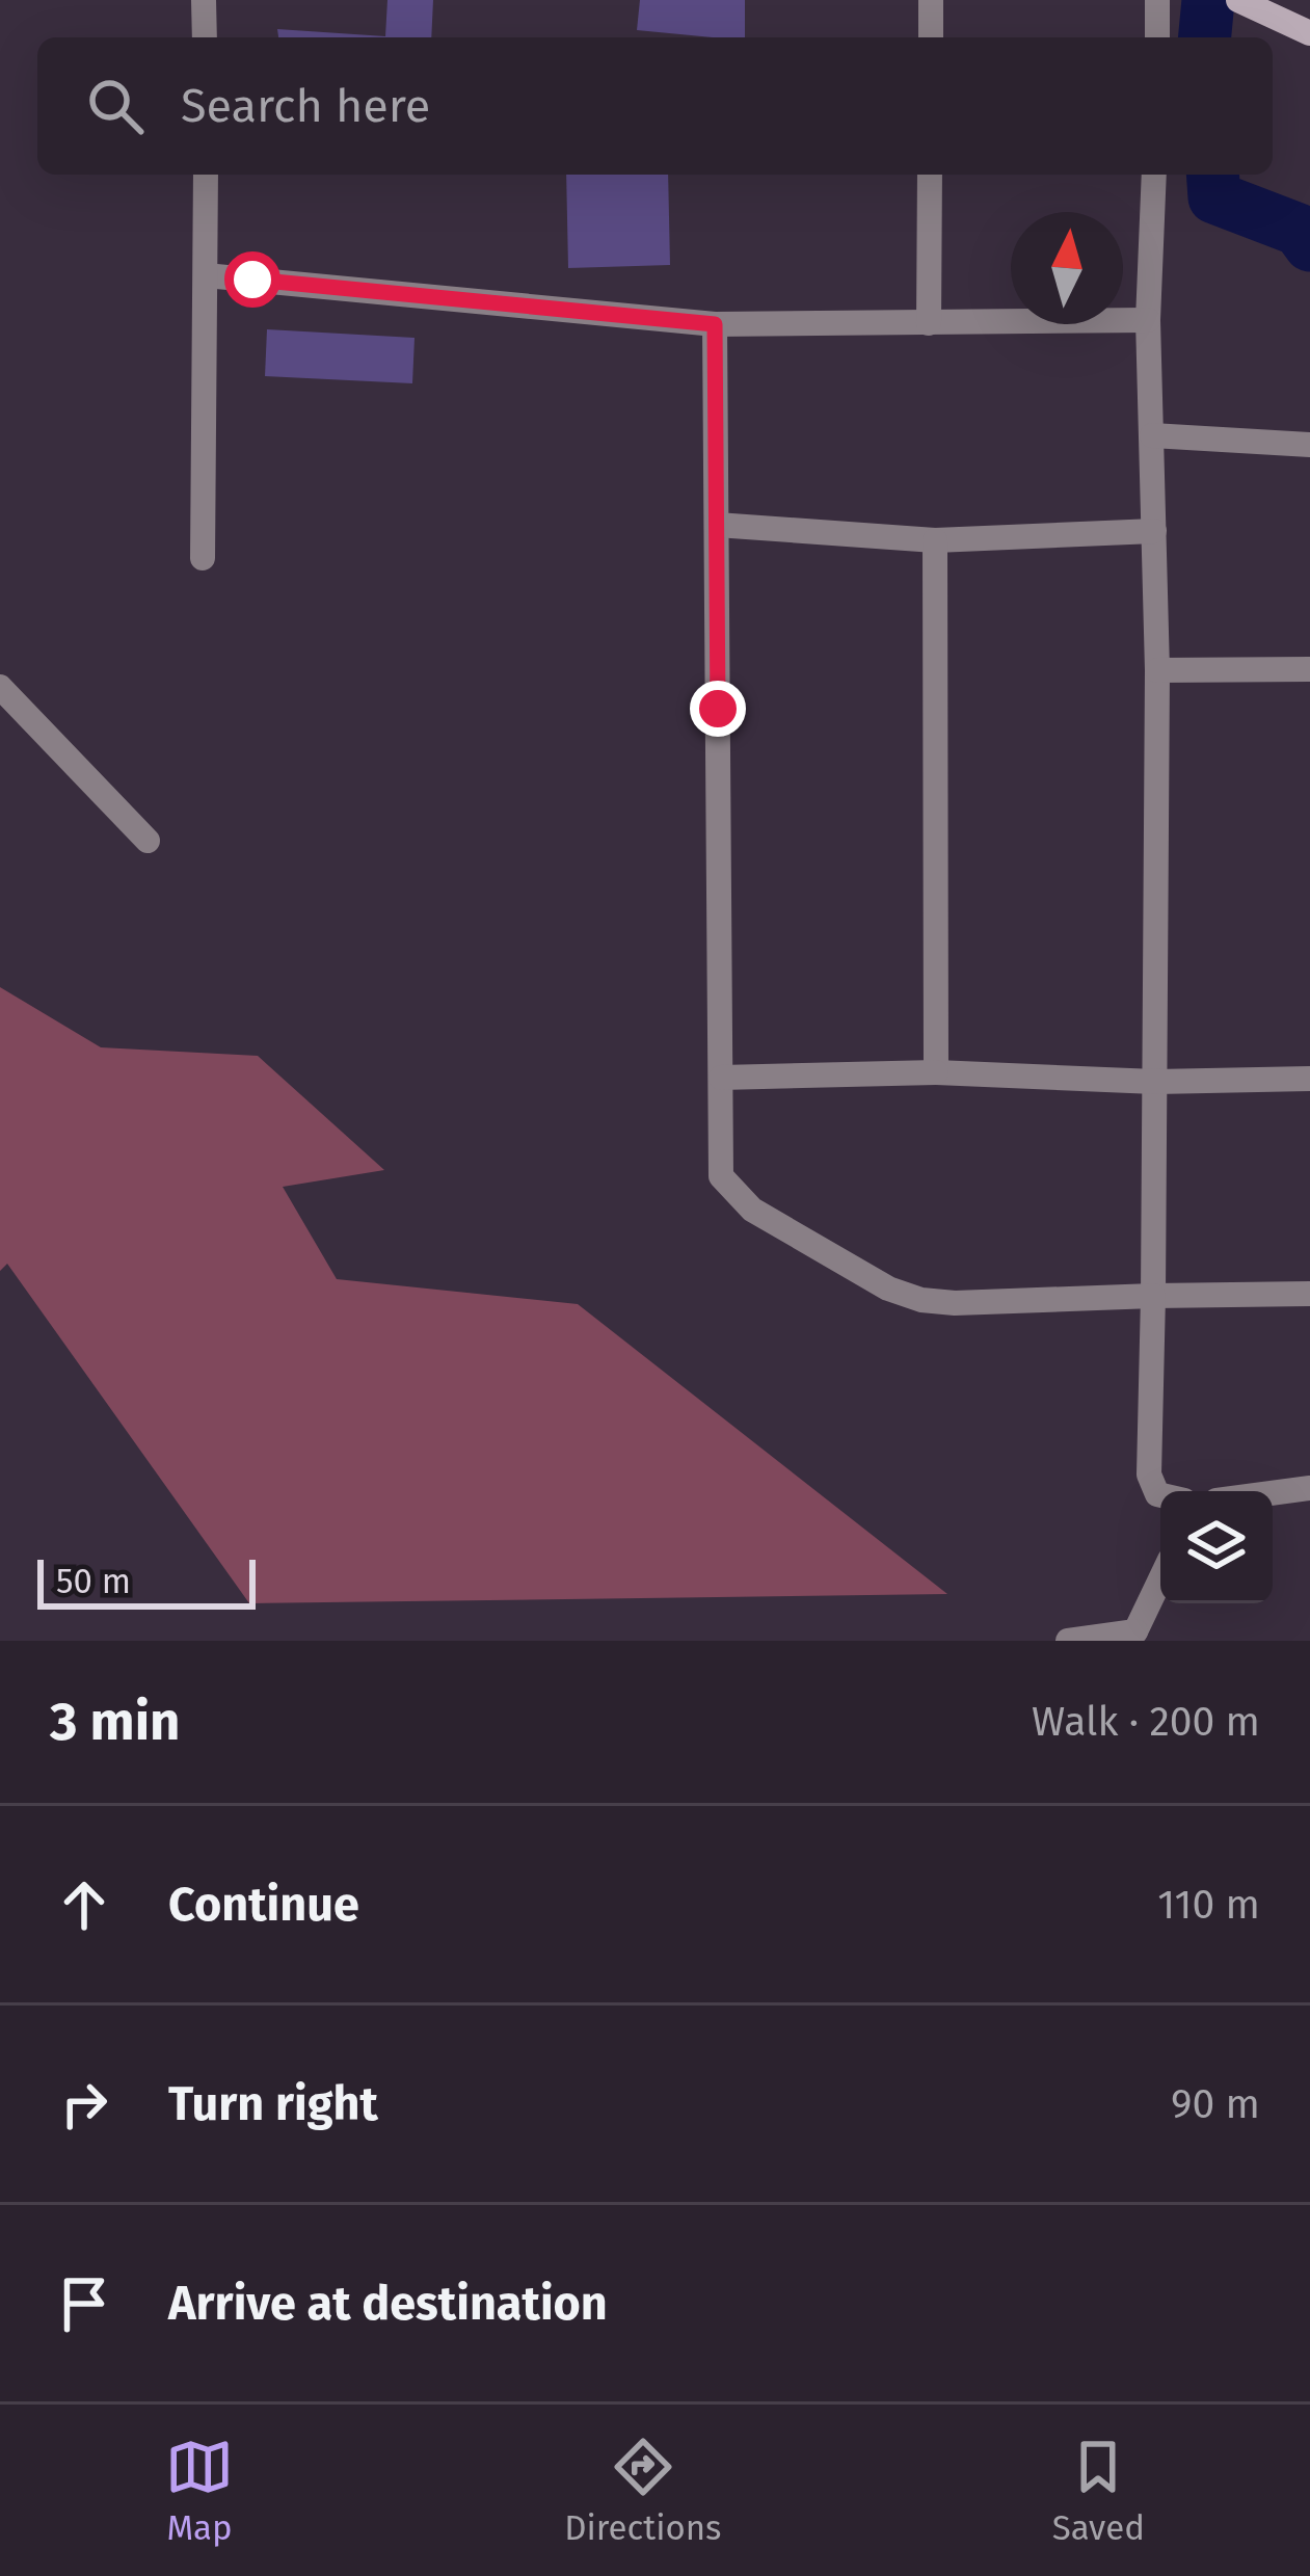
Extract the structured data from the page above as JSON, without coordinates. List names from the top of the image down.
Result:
{
  "scale_bar": "50 m",
  "north": "top",
  "page": {
    "search": "Search here",
    "scale": "50 m",
    "heading": ["3 min", "Walk · 200 m"],
    "list": [
      ["Continue", "110 m"],
      ["Turn right", "90 m"],
      "Arrive at destination"
    ],
    "nav": ["Map", "Directions", "Saved"]
  }
}
